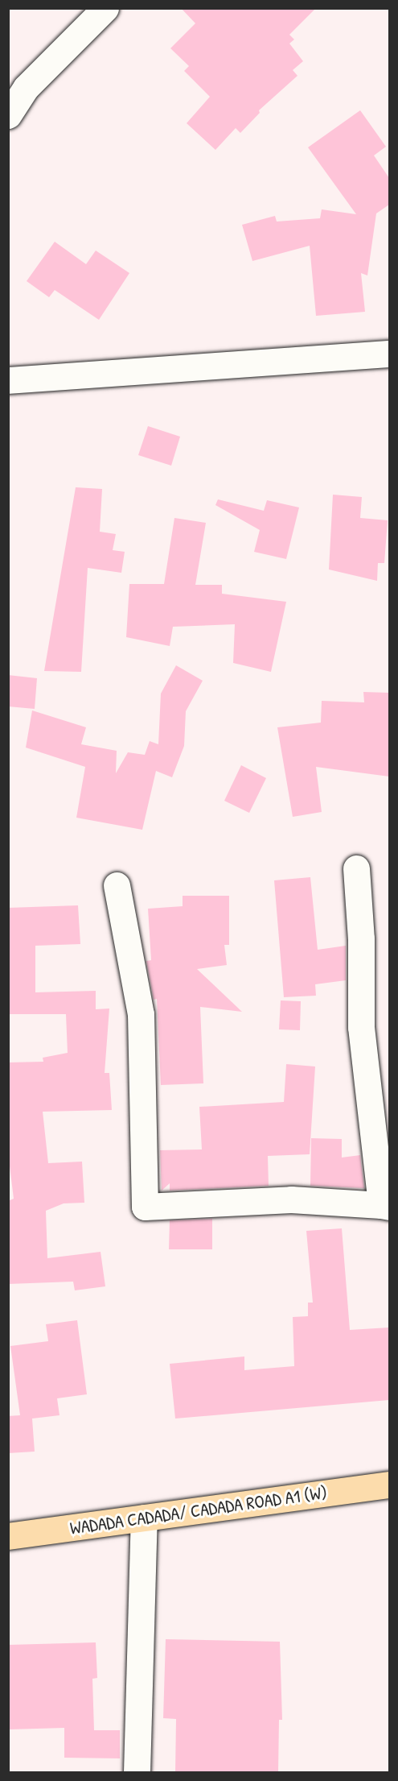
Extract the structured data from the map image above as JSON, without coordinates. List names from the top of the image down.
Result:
{
  "streets": {
    "main road": ["WADADA CADADA/ CADADA ROAD A1 (W)"]
  }
}
